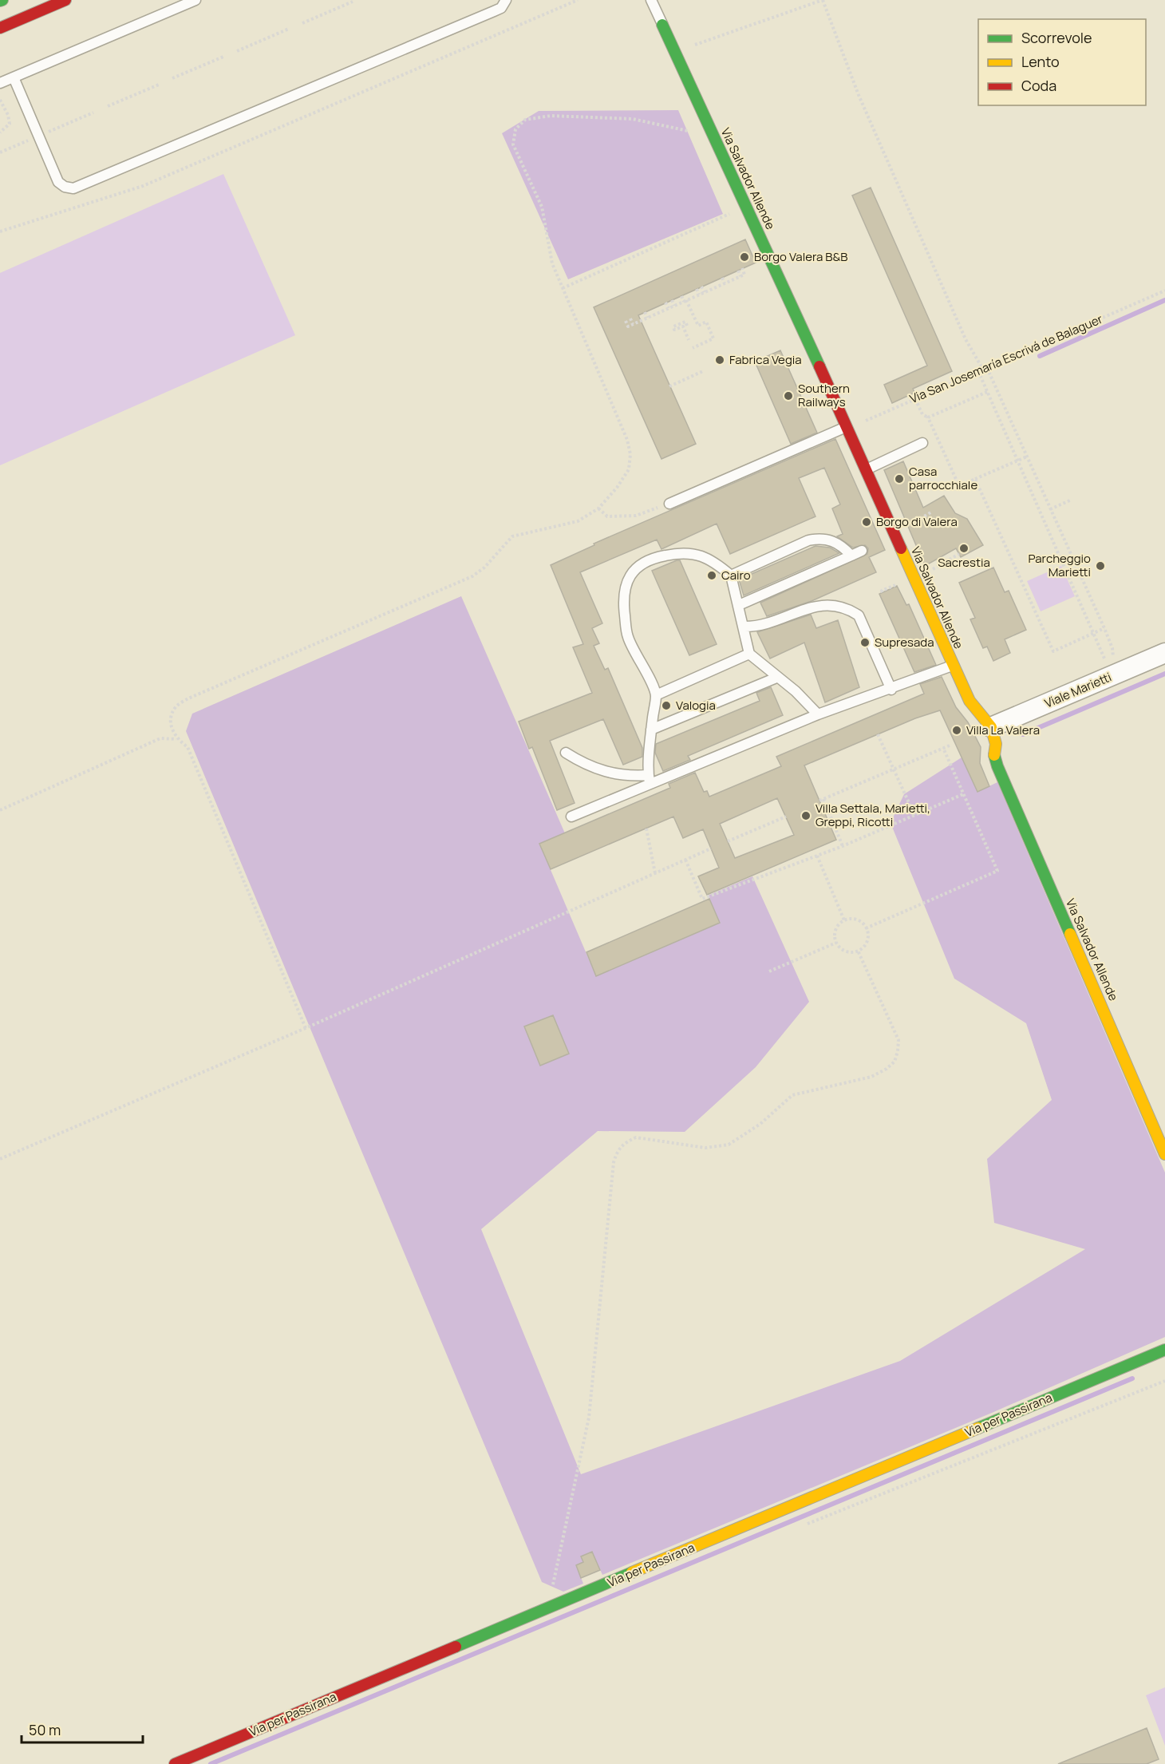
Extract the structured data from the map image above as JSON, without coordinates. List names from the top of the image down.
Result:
{
  "streets": {
    "street": ["Via Salvador Allende", "Viale Marietti", "Via per Passirana"],
    "path": ["Via San Josemaría Escrivá de Balaguer"]
  },
  "crossings": [
    ["Via Salvador Allende", "Via San Josemaría Escrivá de Balaguer"],
    ["Via Salvador Allende", "Viale Marietti"]
  ],
  "places": [
    "Borgo Valera B&B",
    "Fabrica Vegia",
    "Southern Railways",
    "Casa parrocchiale",
    "Borgo di Valera",
    "Sacrestia",
    "Parcheggio Marietti",
    "Cairo",
    "Supresada",
    "Valogia",
    "Villa La Valera",
    "Villa Settala, Marietti, Greppi, Ricotti"
  ],
  "legend": ["Scorrevole", "Lento", "Coda"],
  "scale_bar": "50 m"
}
